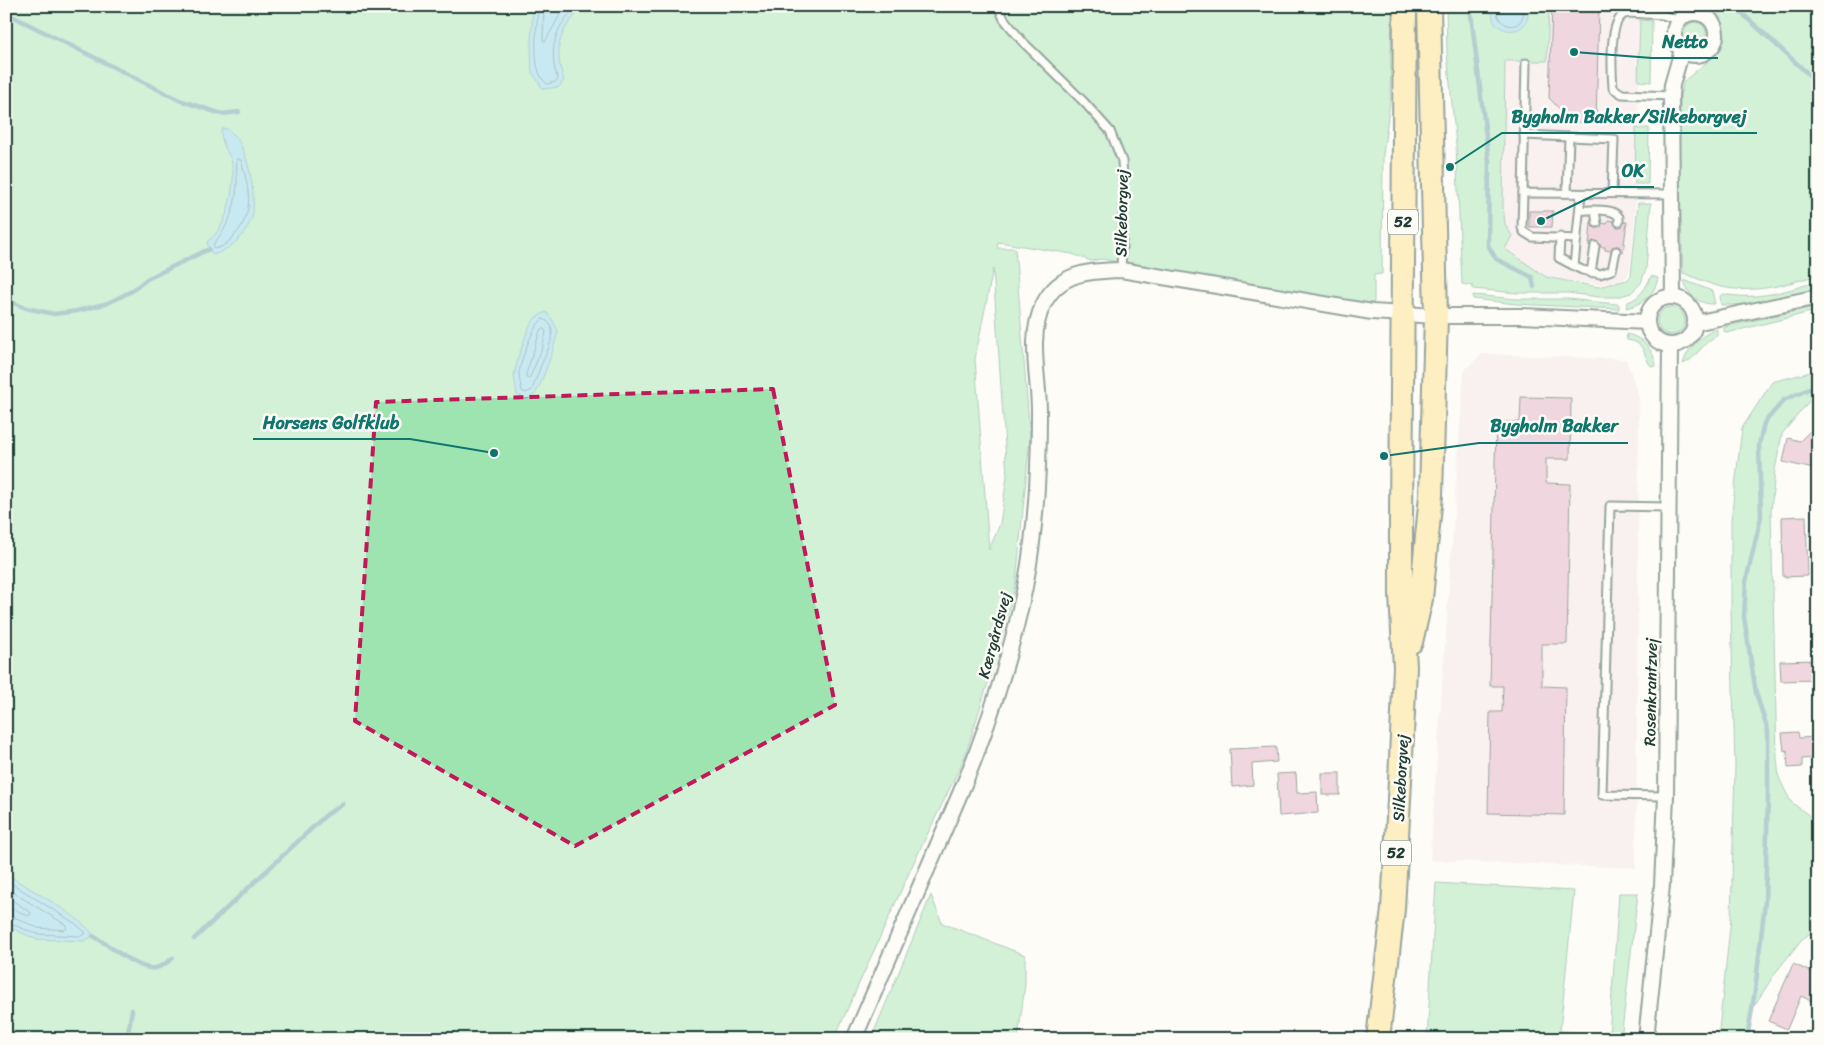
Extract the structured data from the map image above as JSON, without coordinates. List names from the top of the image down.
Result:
{
  "streets": {
    "main road": ["Silkeborgvej", "52"],
    "street": ["Kærgårdsvej", "Rosenkrantzvej"]
  },
  "crossings": [
    ["Silkeborgvej", "Kærgårdsvej"]
  ],
  "places": [
    "Netto",
    "Bygholm Bakker/Silkeborgvej",
    "OK",
    "Horsens Golfklub",
    "Bygholm Bakker"
  ]
}
